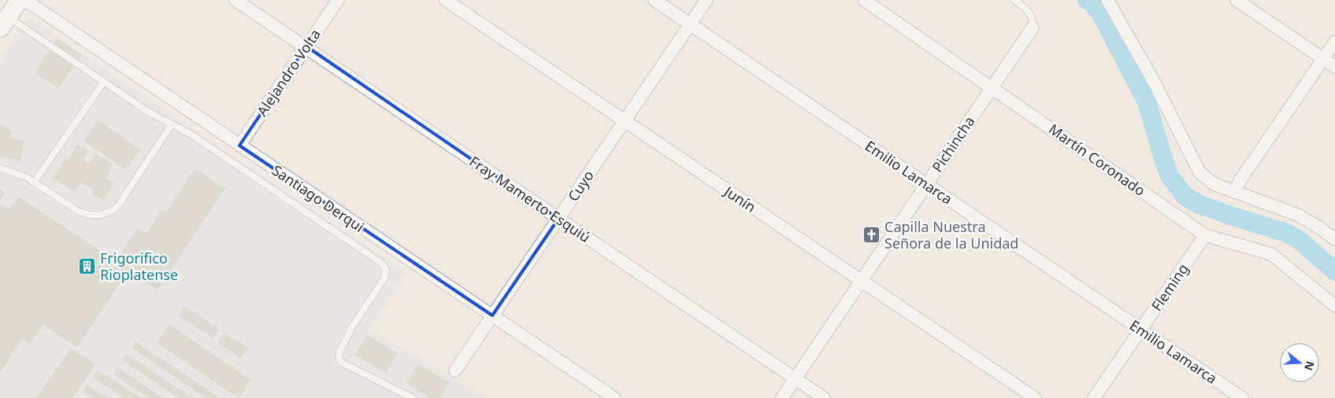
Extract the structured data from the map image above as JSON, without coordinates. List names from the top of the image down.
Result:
{
  "streets": {
    "street": [
      "Alejandro Volta",
      "Pichincha",
      "Martín Coronado",
      "Emilio Lamarca",
      "Cuyo",
      "Santiago Derqui",
      "Fray Mamerto Esquiú",
      "Junín",
      "Fleming"
    ]
  },
  "crossings": [
    ["Alejandro Volta", "Santiago Derqui"],
    ["Alejandro Volta", "Fray Mamerto Esquiú"],
    ["Pichincha", "Martín Coronado"],
    ["Pichincha", "Emilio Lamarca"],
    ["Pichincha", "Fray Mamerto Esquiú"],
    ["Pichincha", "Junín"],
    ["Martín Coronado", "Fleming"],
    ["Emilio Lamarca", "Cuyo"],
    ["Emilio Lamarca", "Fleming"],
    ["Cuyo", "Santiago Derqui"],
    ["Cuyo", "Fray Mamerto Esquiú"],
    ["Cuyo", "Junín"]
  ],
  "places": {
    "church": ["Capilla Nuestra Señora de la Unidad"],
    "building": ["Frigorifico Rioplatense"]
  },
  "north": "right"
}
